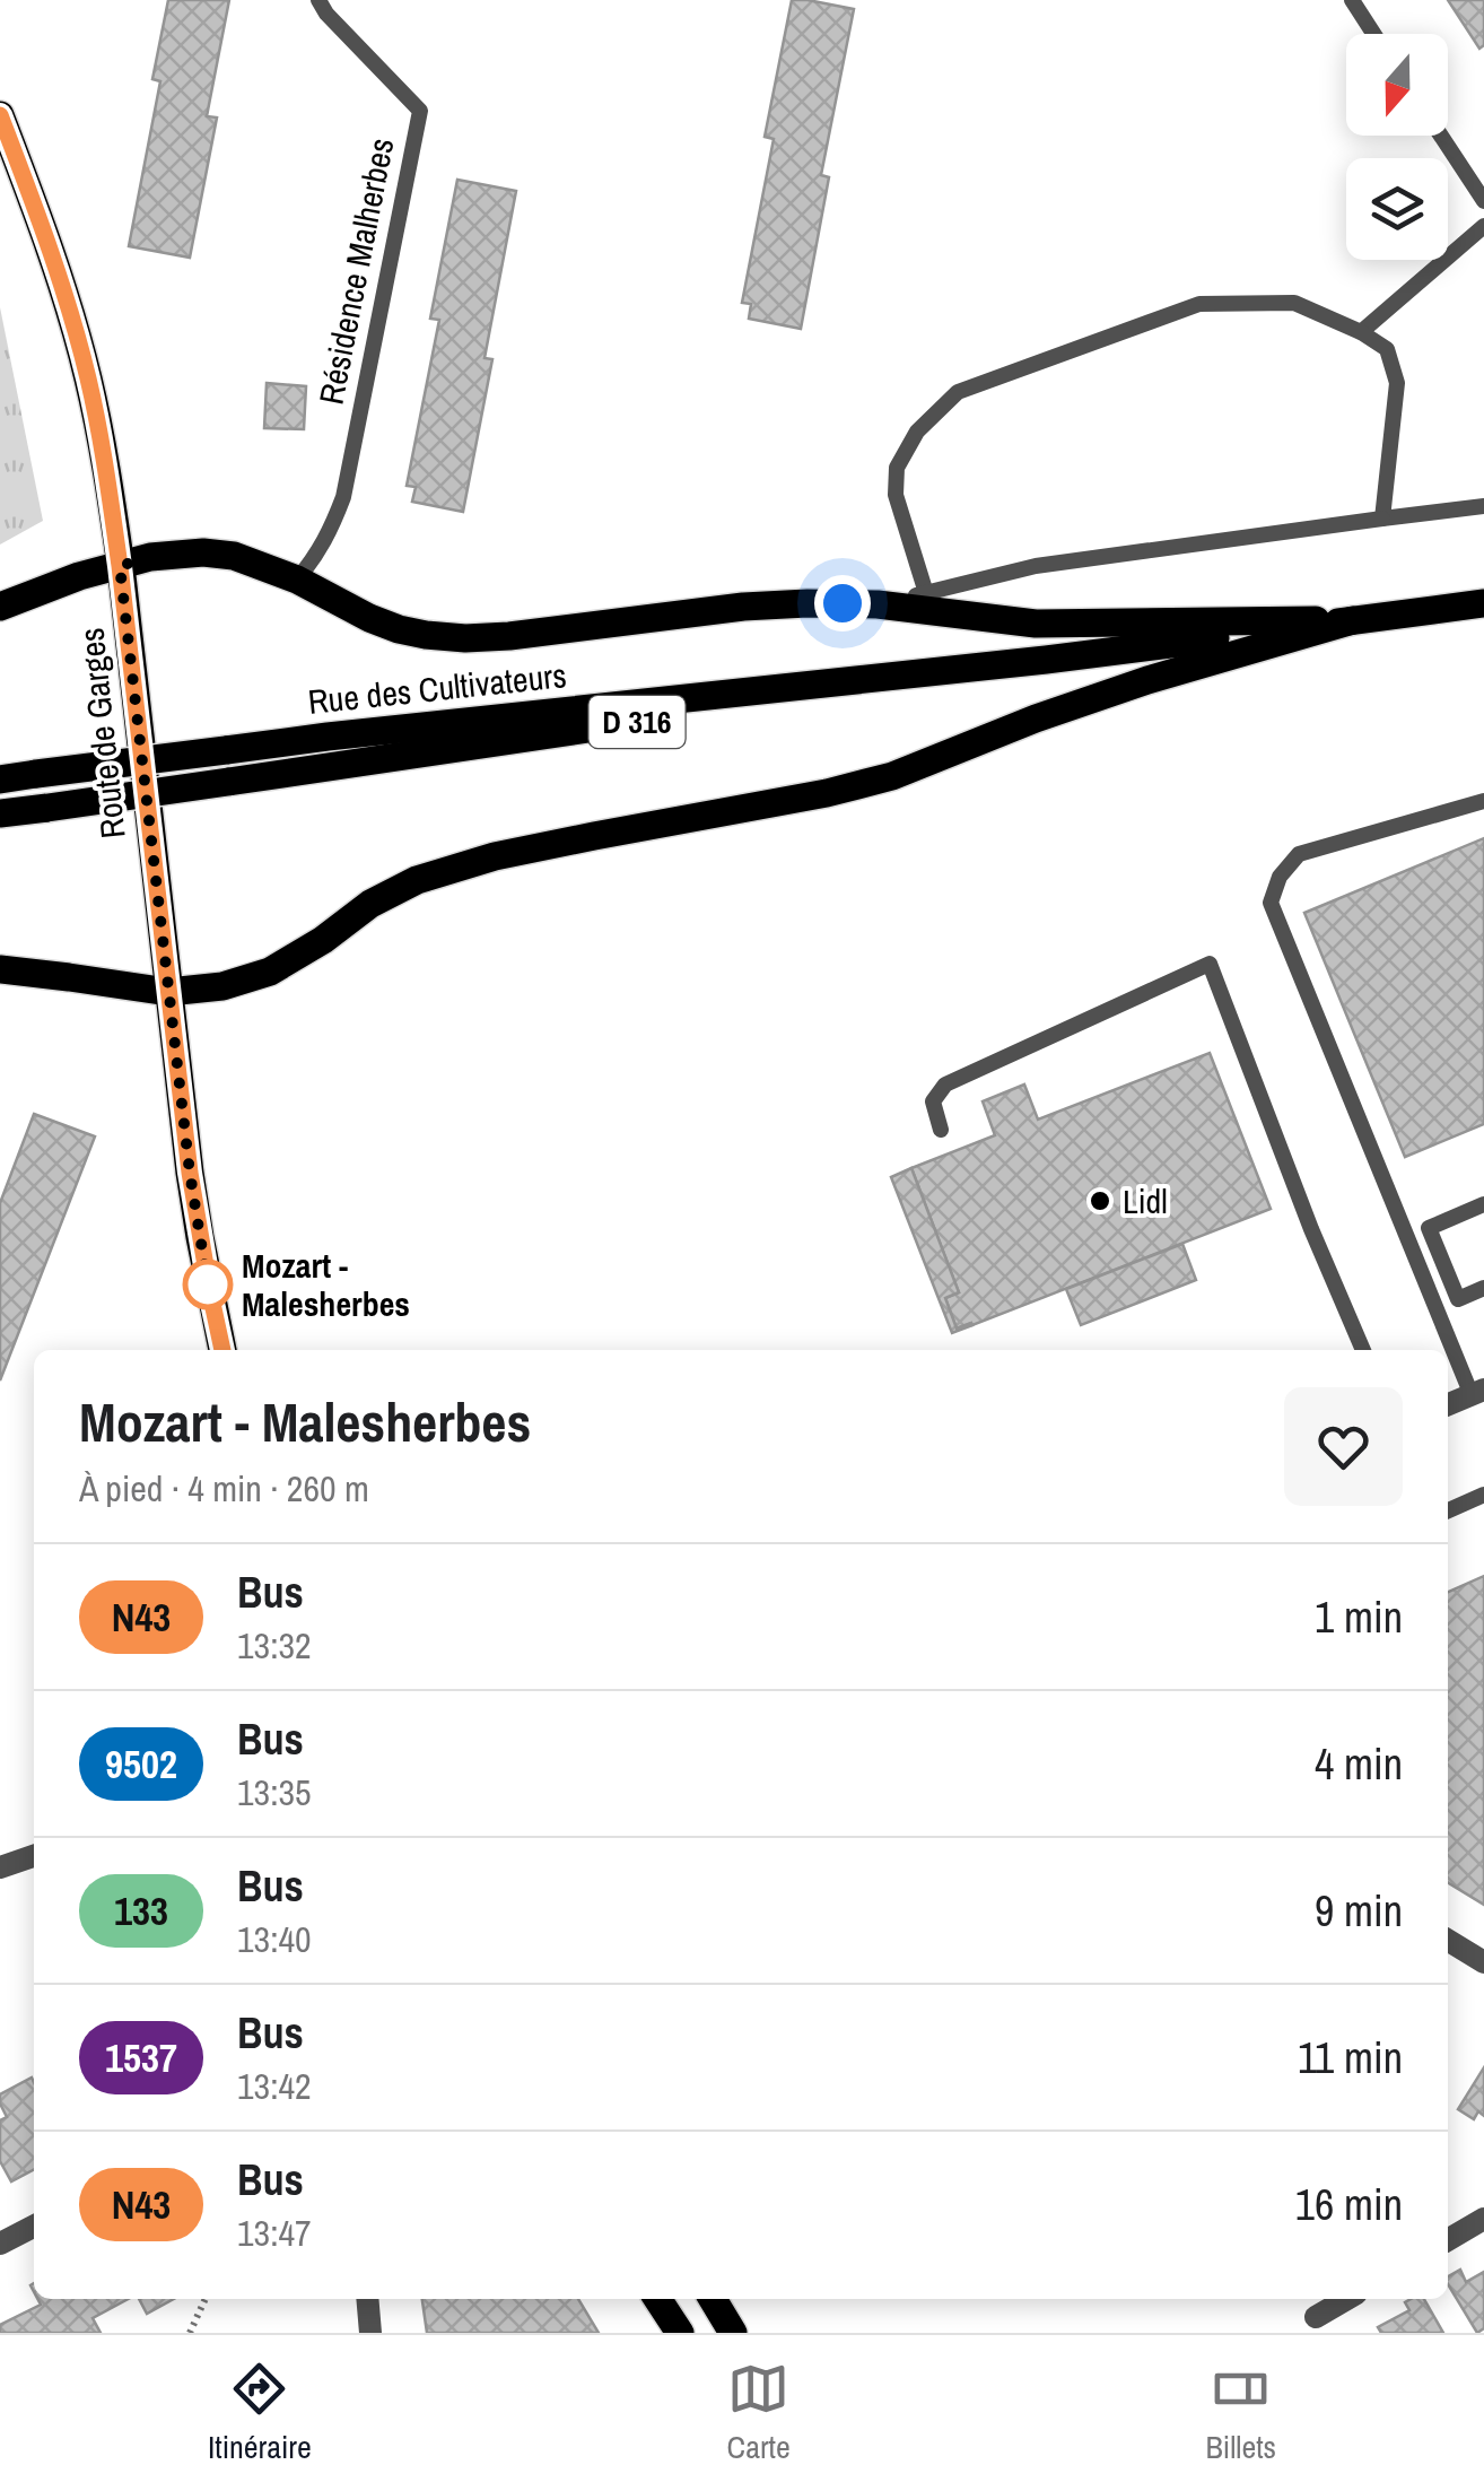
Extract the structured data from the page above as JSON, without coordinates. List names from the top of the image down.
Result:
{
  "streets": {
    "main road": ["Rue des Cultivateurs", "D 316", "Route de Garges"],
    "lane": ["Résidence Malherbes"]
  },
  "crossings": [
    ["Rue des Cultivateurs", "D 316"]
  ],
  "places": ["Lidl", "Mozart - Malesherbes"],
  "lines": ["bus line N43"],
  "north": "bottom",
  "page": {
    "heading": ["Mozart - Malesherbes", "À pied · 4 min · 260 m"],
    "list": [
      {
        "mark": "N43",
        "name": "Bus",
        "note": "13:32",
        "value": "1 min"
      },
      {
        "mark": "9502",
        "name": "Bus",
        "note": "13:35",
        "value": "4 min"
      },
      {
        "mark": "133",
        "name": "Bus",
        "note": "13:40",
        "value": "9 min"
      },
      {
        "mark": "1537",
        "name": "Bus",
        "note": "13:42",
        "value": "11 min"
      },
      {
        "mark": "N43",
        "name": "Bus",
        "note": "13:47",
        "value": "16 min"
      }
    ],
    "tabs": ["Itinéraire", "Carte", "Billets"]
  }
}
